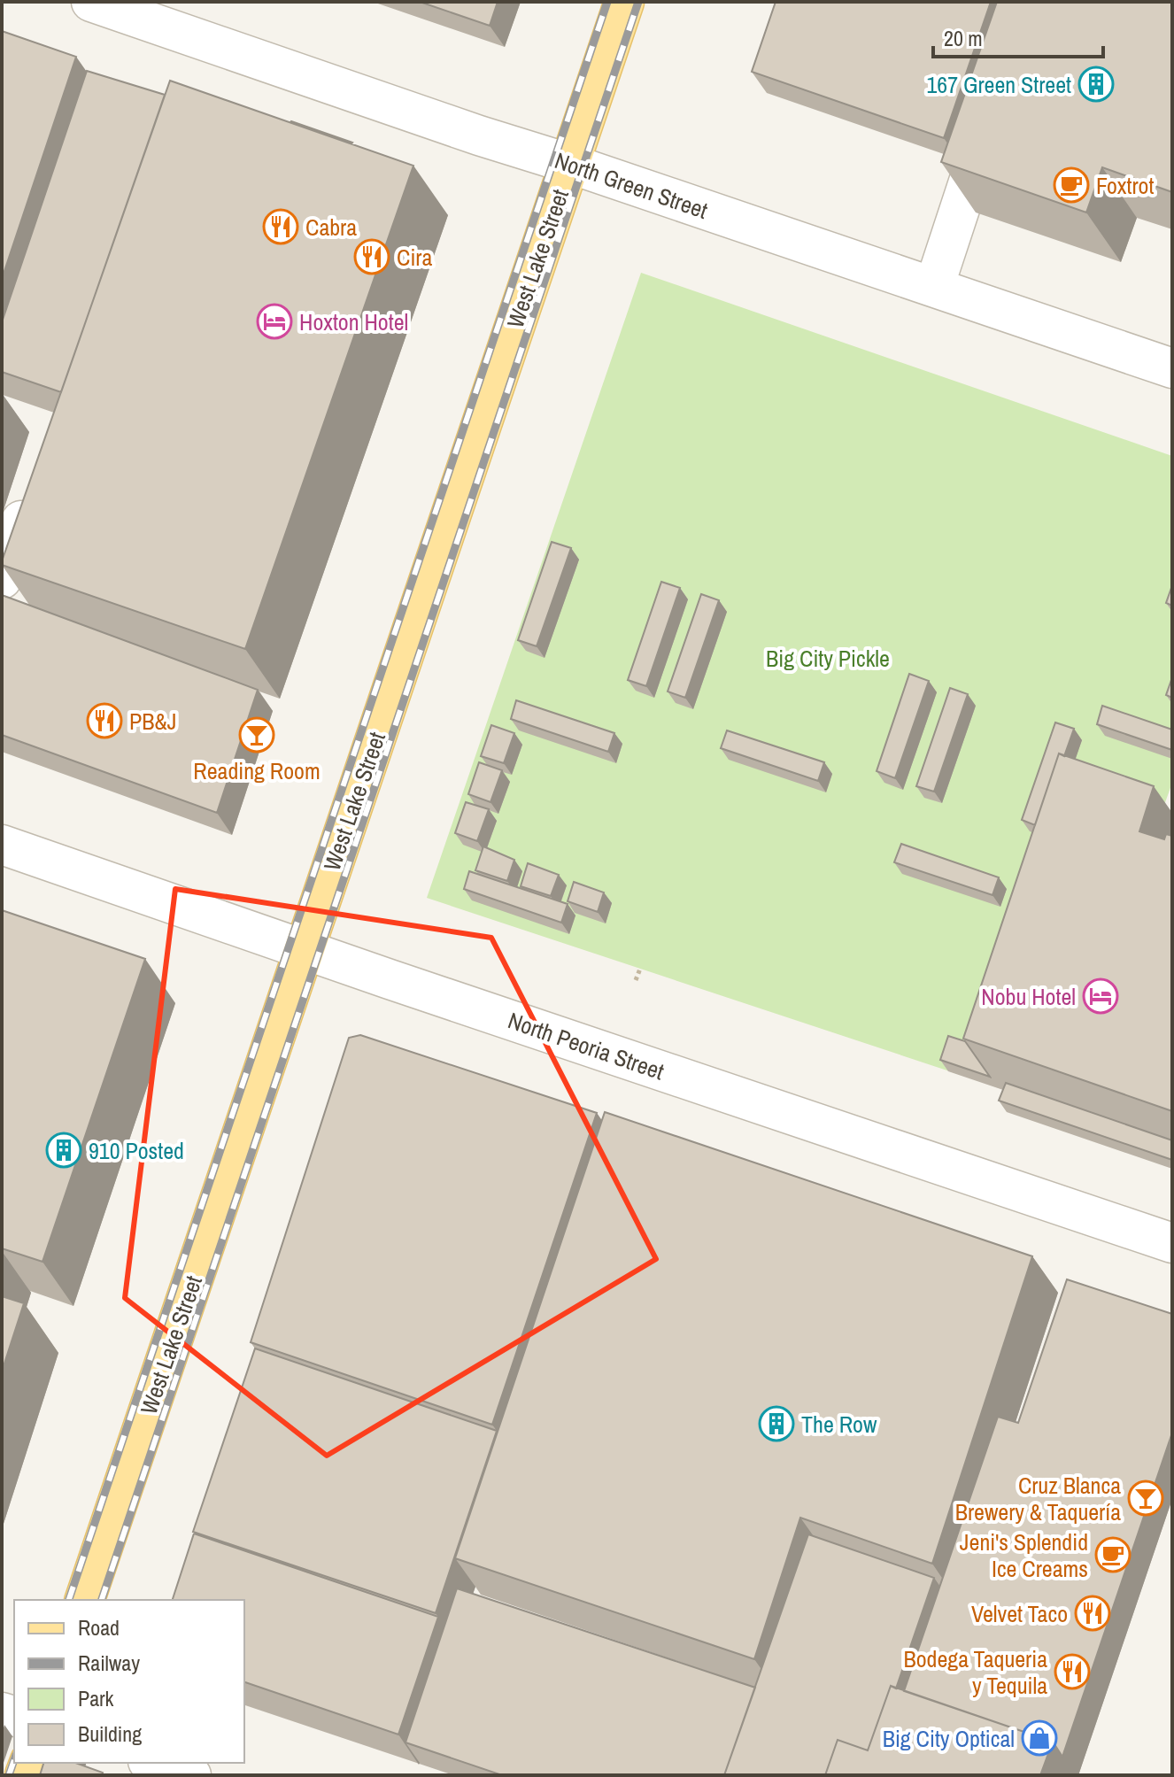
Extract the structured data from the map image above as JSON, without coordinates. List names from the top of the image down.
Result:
{
  "streets": {
    "main road": ["West Lake Street"],
    "street": ["North Green Street", "North Peoria Street"]
  },
  "crossings": [
    ["North Green Street", "West Lake Street"],
    ["West Lake Street", "North Peoria Street"]
  ],
  "parks": ["Big City Pickle"],
  "places": {
    "building": ["167 Green Street", "910 Posted", "The Row"],
    "cafe": ["Foxtrot", "Jeni's Splendid Ice Creams"],
    "restaurant": [
      "Cabra",
      "Cira",
      "PB&J",
      "Velvet Taco",
      "Bodega Taqueria y Tequila"
    ],
    "hotel": ["Hoxton Hotel", "Nobu Hotel"],
    "bar": ["Reading Room", "Cruz Blanca Brewery & Taquería"],
    "shop": ["Big City Optical"]
  },
  "legend": [
    "Road",
    "Railway",
    "Park",
    "Building"
  ],
  "scale_bar": "20 m"
}
